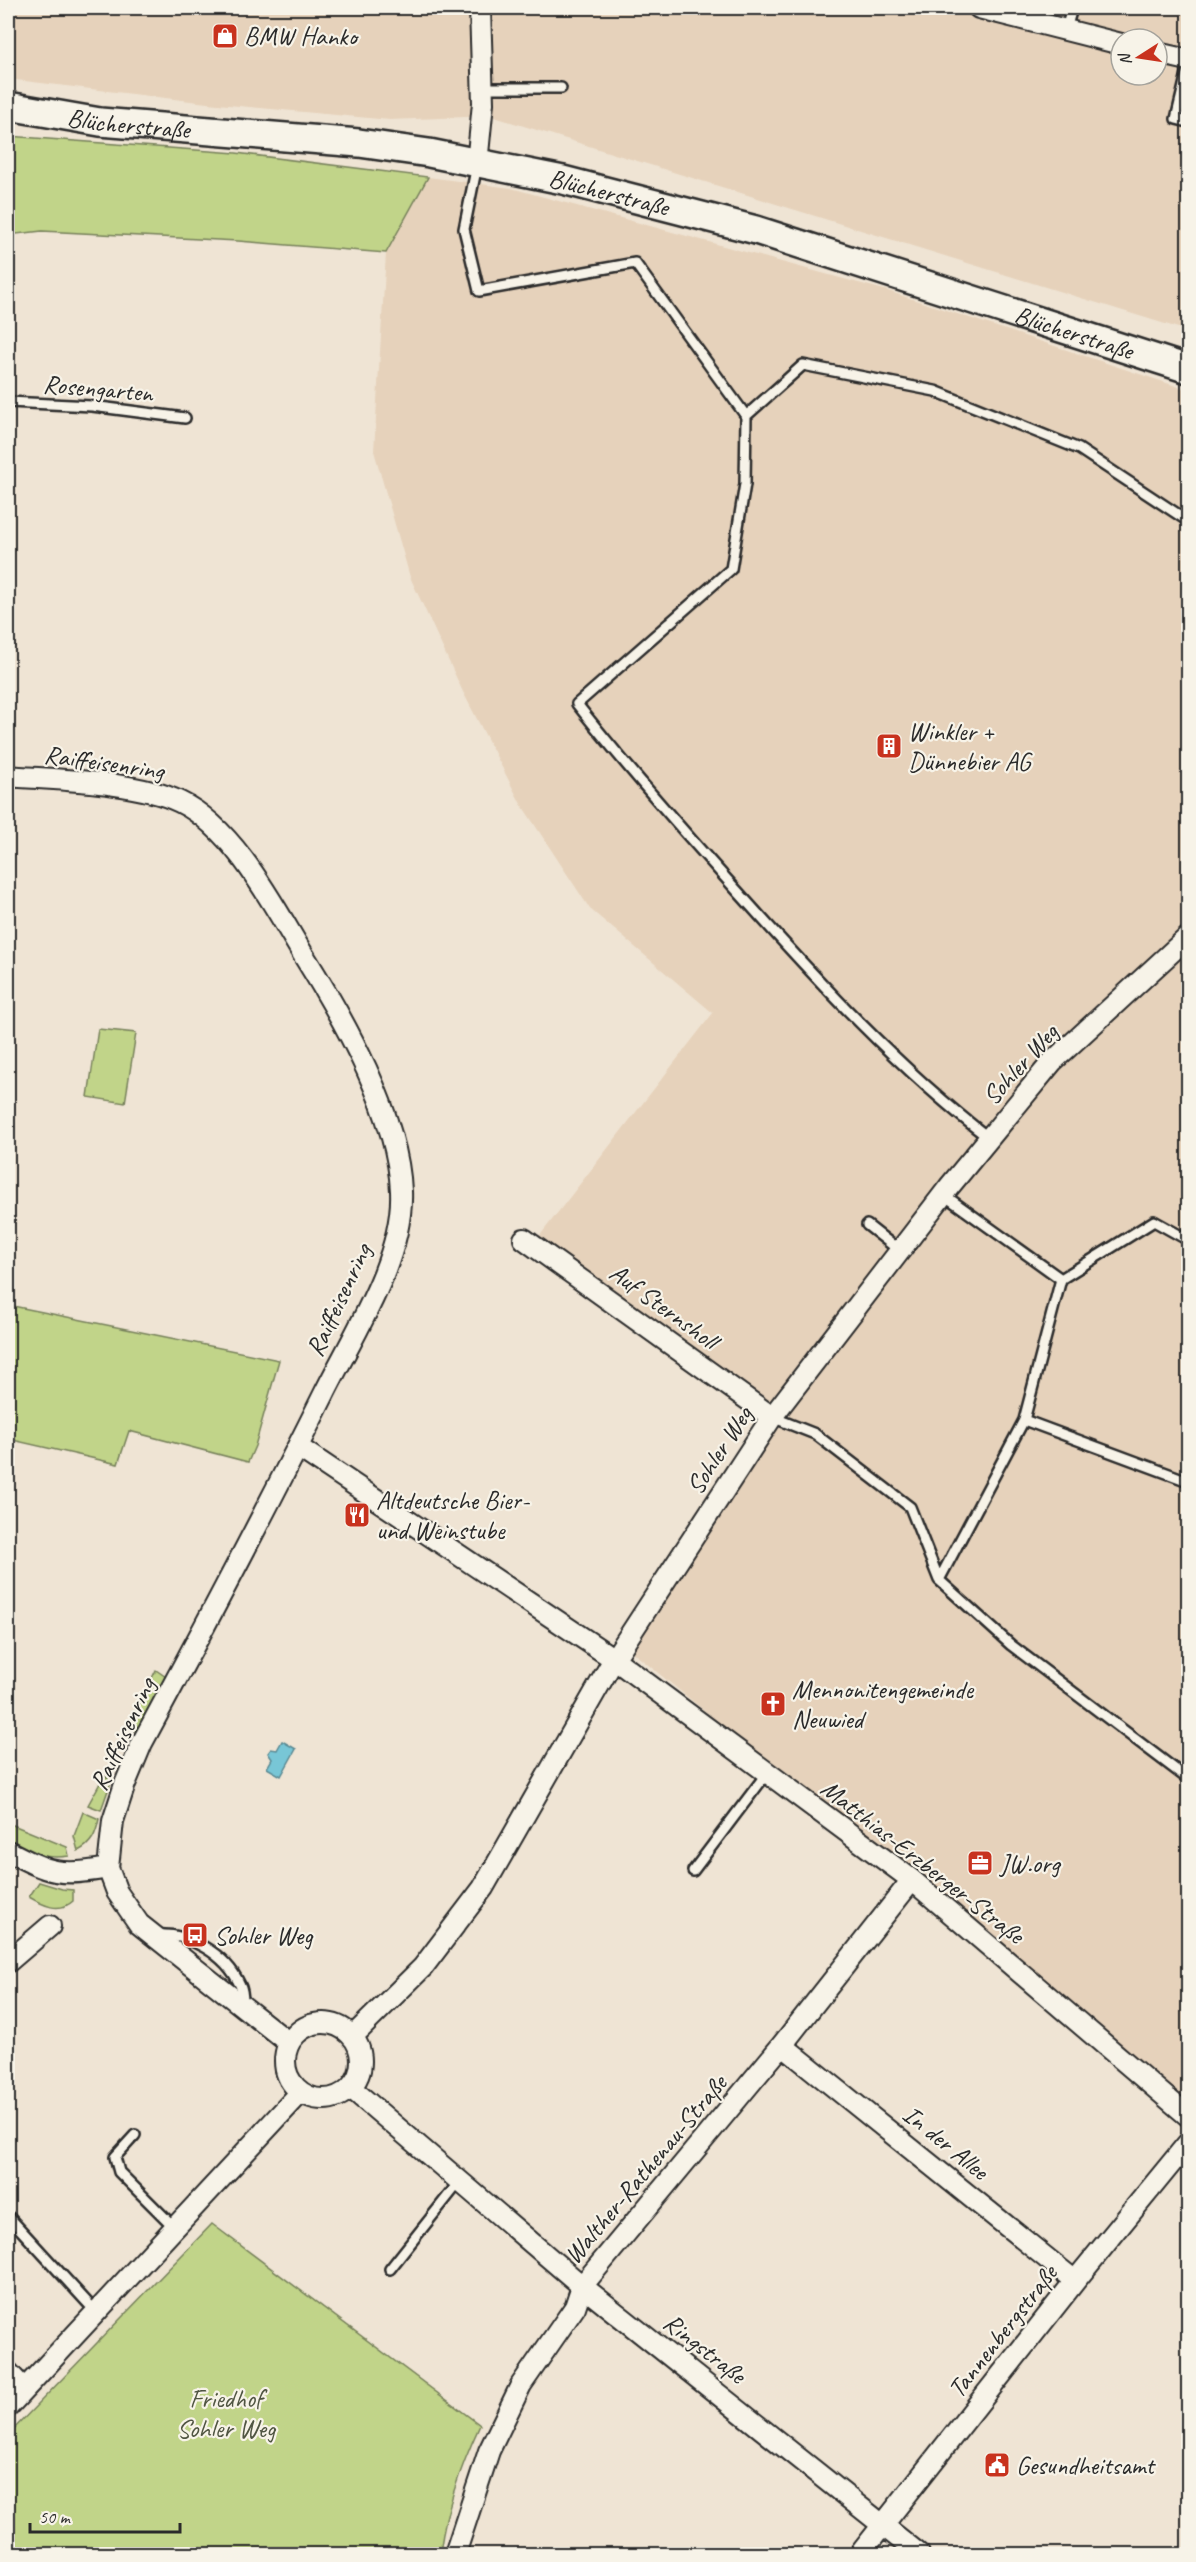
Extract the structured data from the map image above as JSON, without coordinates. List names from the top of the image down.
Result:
{
  "streets": {
    "street": [
      "Blücherstraße",
      "Raiffeisenring",
      "Sohler Weg",
      "Auf Sternsholl",
      "Matthias-Erzberger-Straße",
      "In der Allee",
      "Walther-Rathenau-Straße",
      "Tannenbergstraße",
      "Ringstraße"
    ],
    "lane": ["Rosengarten"]
  },
  "crossings": [
    ["Raiffeisenring", "Sohler Weg"],
    ["Raiffeisenring", "Matthias-Erzberger-Straße"],
    ["Raiffeisenring", "Ringstraße"],
    ["Sohler Weg", "Auf Sternsholl"],
    ["Sohler Weg", "Matthias-Erzberger-Straße"],
    ["Sohler Weg", "Ringstraße"],
    ["Matthias-Erzberger-Straße", "Walther-Rathenau-Straße"],
    ["In der Allee", "Walther-Rathenau-Straße"],
    ["In der Allee", "Tannenbergstraße"],
    ["Walther-Rathenau-Straße", "Ringstraße"],
    ["Tannenbergstraße", "Ringstraße"]
  ],
  "parks": ["Friedhof Sohler Weg"],
  "places": {
    "shop": ["BMW Hanko"],
    "building": ["Winkler + Dünnebier AG"],
    "restaurant": ["Altdeutsche Bier- und Weinstube"],
    "church": ["Mennonitengemeinde Neuwied"],
    "office": ["JW.org"],
    "bus stop": ["Sohler Weg"],
    "public building": ["Gesundheitsamt"]
  },
  "scale_bar": "50 m",
  "north": "left"
}
